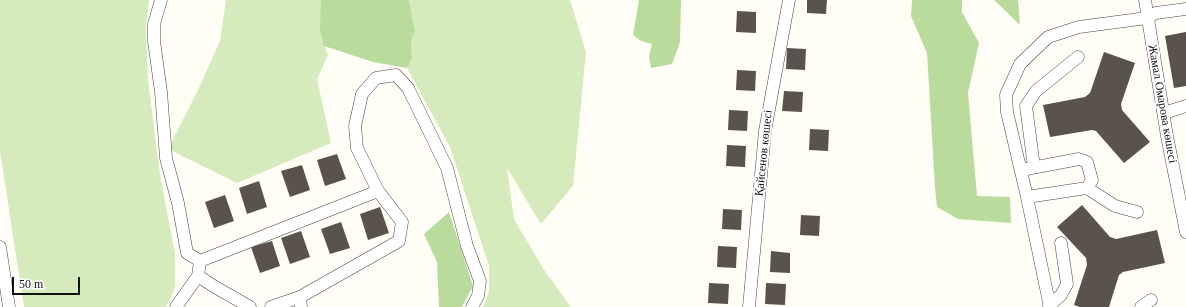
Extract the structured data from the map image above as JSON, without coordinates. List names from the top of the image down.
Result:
{
  "streets": {
    "street": ["Жамал Омарова көшесі", "Қайсенов көшесі"]
  },
  "scale_bar": "50 m"
}
